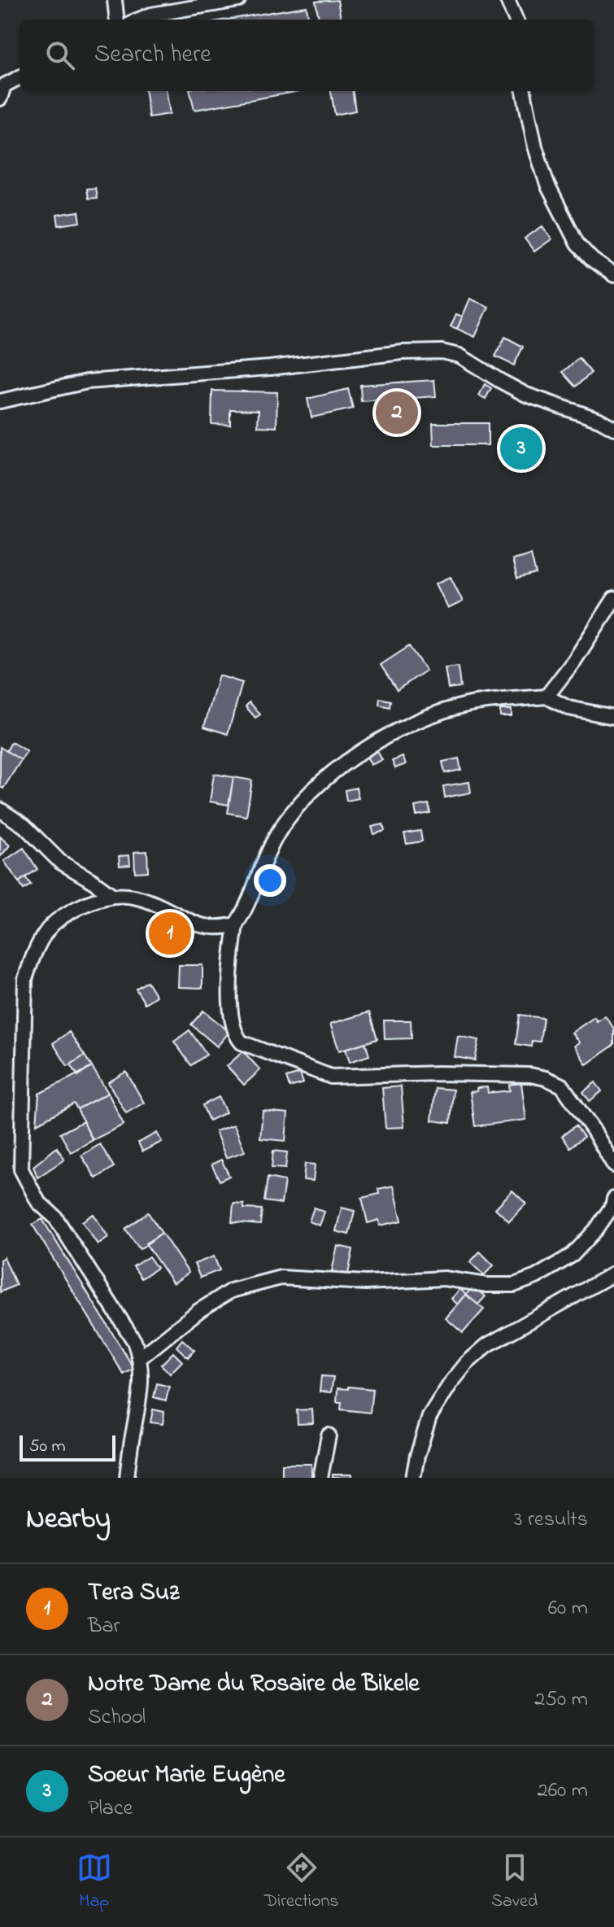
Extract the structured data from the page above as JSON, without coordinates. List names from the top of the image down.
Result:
{
  "scale_bar": "50 m",
  "page": {
    "search": "Search here",
    "pins": ["2", "3", "1"],
    "scale": "50 m",
    "heading": ["Nearby", "3 results"],
    "list": [
      {
        "mark": "1",
        "name": "Tera Suz",
        "note": "Bar",
        "value": "60 m"
      },
      {
        "mark": "2",
        "name": "Notre Dame du Rosaire de Bikele",
        "note": "School",
        "value": "250 m"
      },
      {
        "mark": "3",
        "name": "Soeur Marie Eugène",
        "note": "Place",
        "value": "260 m"
      }
    ],
    "nav": ["Map", "Directions", "Saved"]
  }
}
